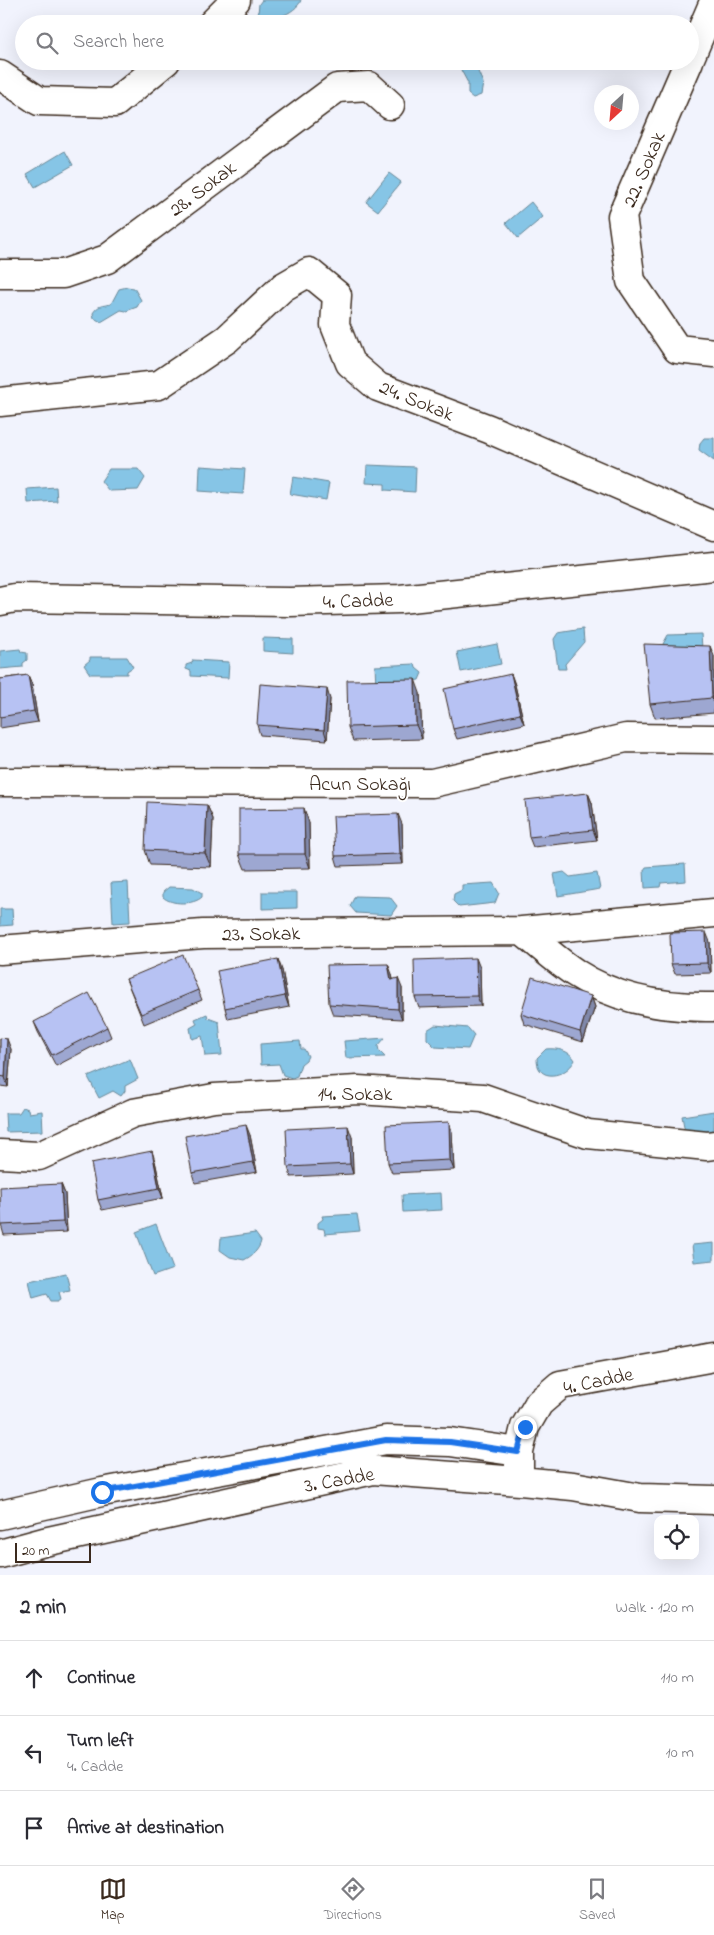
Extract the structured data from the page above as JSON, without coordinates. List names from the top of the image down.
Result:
{
  "streets": {
    "street": [
      "22. Sokak",
      "28. Sokak",
      "24. Sokak",
      "4. Cadde",
      "Acun Sokağı",
      "23. Sokak",
      "14. Sokak",
      "3. Cadde"
    ]
  },
  "crossings": [
    ["4. Cadde", "3. Cadde"]
  ],
  "scale_bar": "20 m",
  "north": "bottom left",
  "page": {
    "search": "Search here",
    "scale": "20 m",
    "heading": ["2 min", "Walk · 120 m"],
    "list": [
      ["Continue", "110 m"],
      ["Turn left", "4. Cadde", "10 m"],
      "Arrive at destination"
    ],
    "nav": ["Map", "Directions", "Saved"]
  }
}
